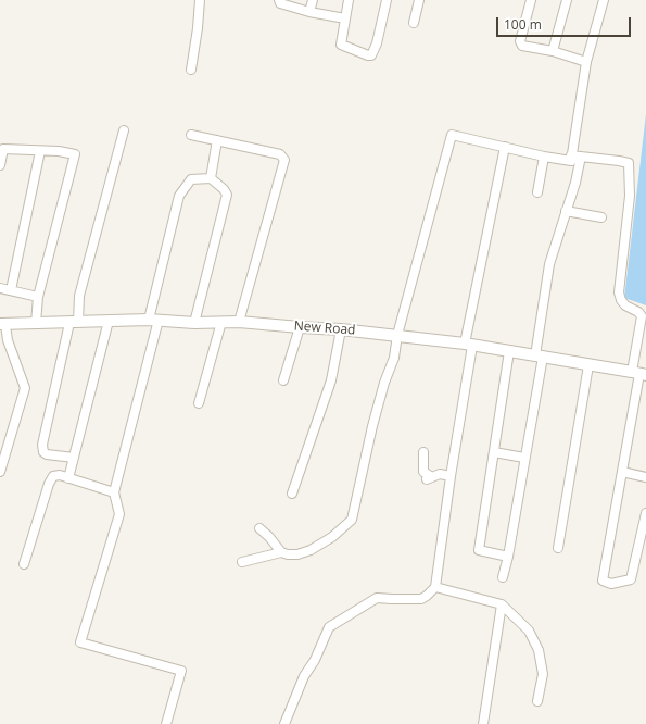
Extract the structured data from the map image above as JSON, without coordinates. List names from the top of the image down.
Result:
{
  "streets": {
    "street": ["New Road"]
  },
  "scale_bar": "100 m"
}
